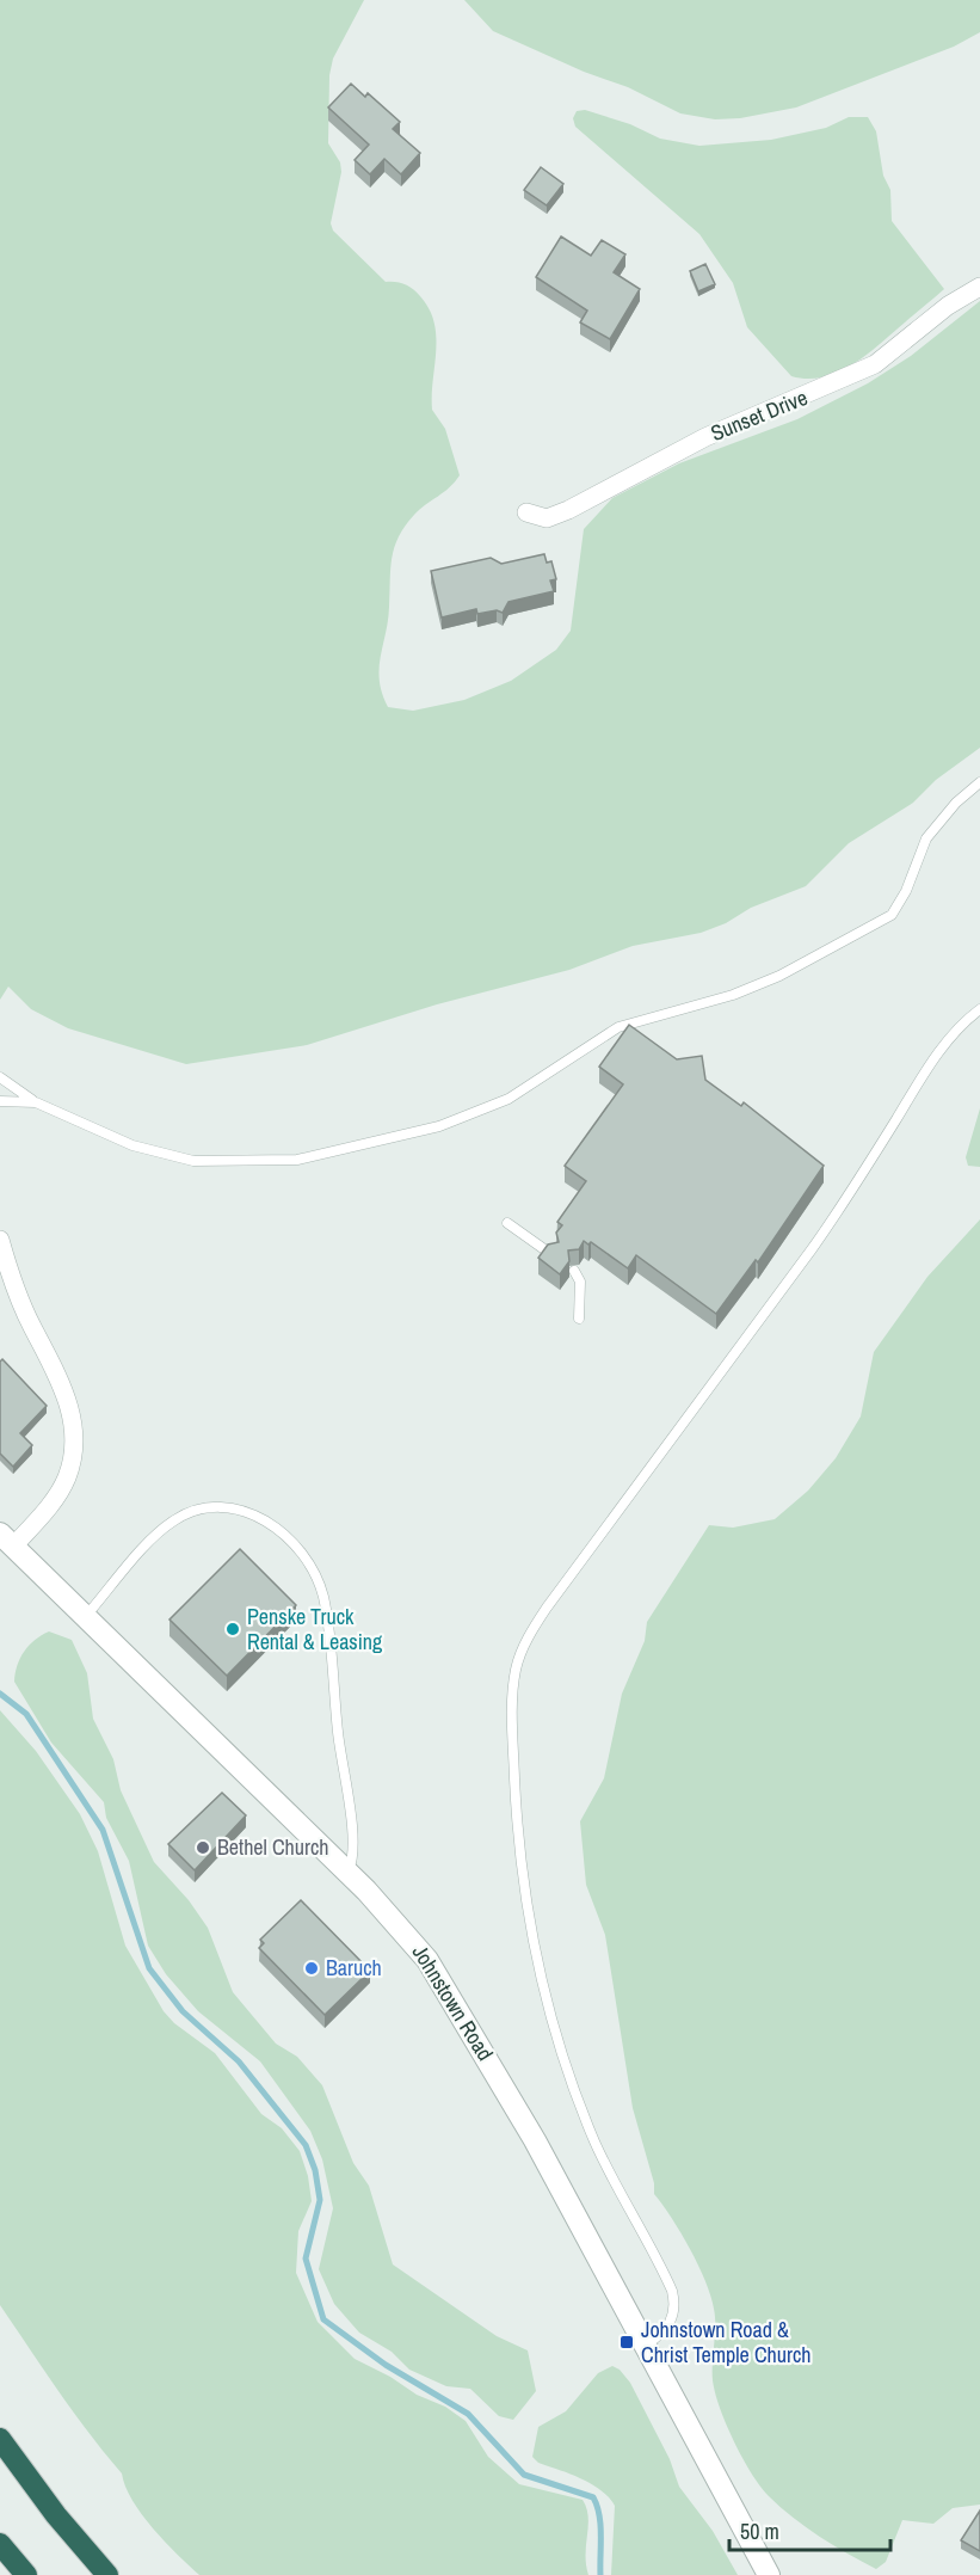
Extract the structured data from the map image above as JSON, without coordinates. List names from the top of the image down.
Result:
{
  "streets": {
    "street": ["Sunset Drive", "Johnstown Road"]
  },
  "places": {
    "other": ["Penske Truck Rental & Leasing", "Bethel Church", "Baruch"],
    "transit": ["Johnstown Road & Christ Temple Church"]
  },
  "scale_bar": "50 m"
}
